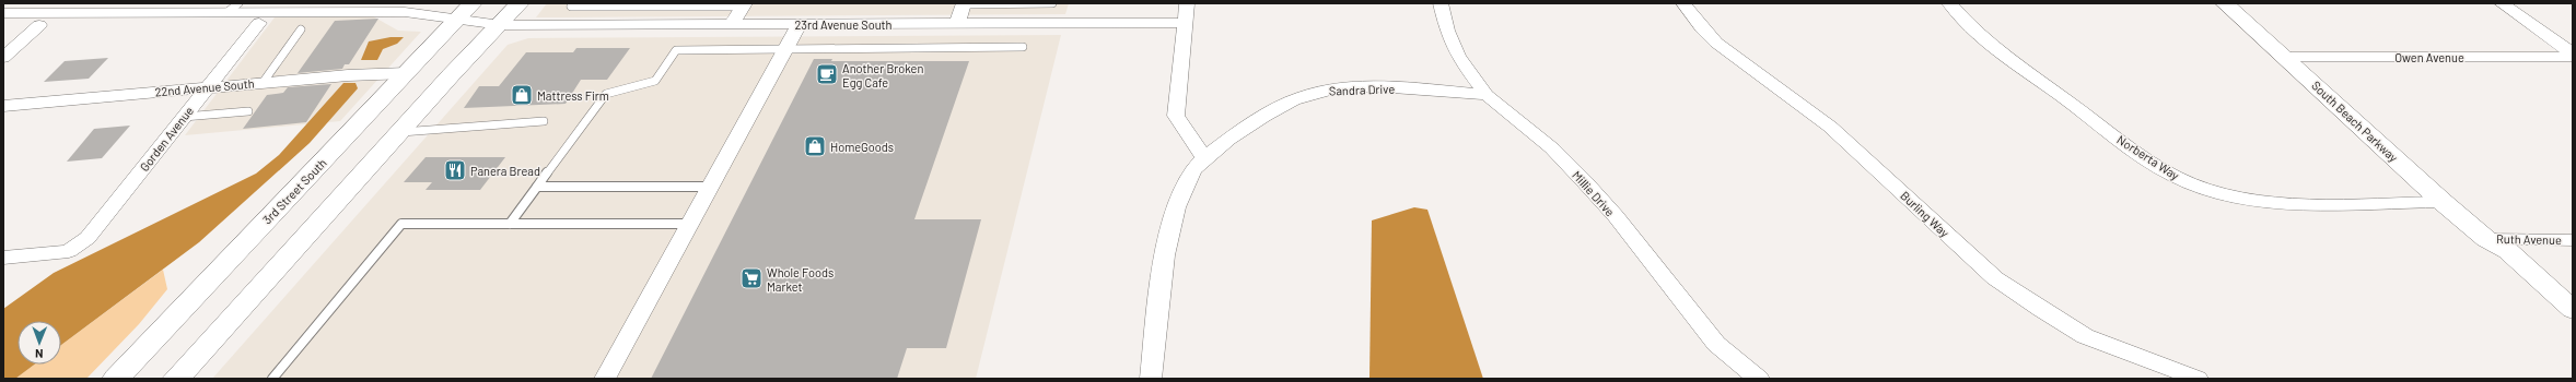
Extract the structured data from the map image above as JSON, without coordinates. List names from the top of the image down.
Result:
{
  "streets": {
    "main road": ["3rd Street South"],
    "street": [
      "23rd Avenue South",
      "Owen Avenue",
      "22nd Avenue South",
      "Sandra Drive",
      "South Beach Parkway",
      "Gorden Avenue",
      "Norberta Way",
      "Millie Drive",
      "Burling Way",
      "Ruth Avenue"
    ]
  },
  "crossings": [
    ["23rd Avenue South", "3rd Street South"],
    ["Owen Avenue", "South Beach Parkway"],
    ["22nd Avenue South", "Gorden Avenue"],
    ["22nd Avenue South", "3rd Street South"],
    ["Sandra Drive", "Millie Drive"],
    ["South Beach Parkway", "Norberta Way"],
    ["South Beach Parkway", "Ruth Avenue"]
  ],
  "places": {
    "cafe": ["Another Broken Egg Cafe"],
    "shop": ["Mattress Firm", "HomeGoods"],
    "restaurant": ["Panera Bread"],
    "supermarket": ["Whole Foods Market"]
  },
  "north": "bottom"
}
